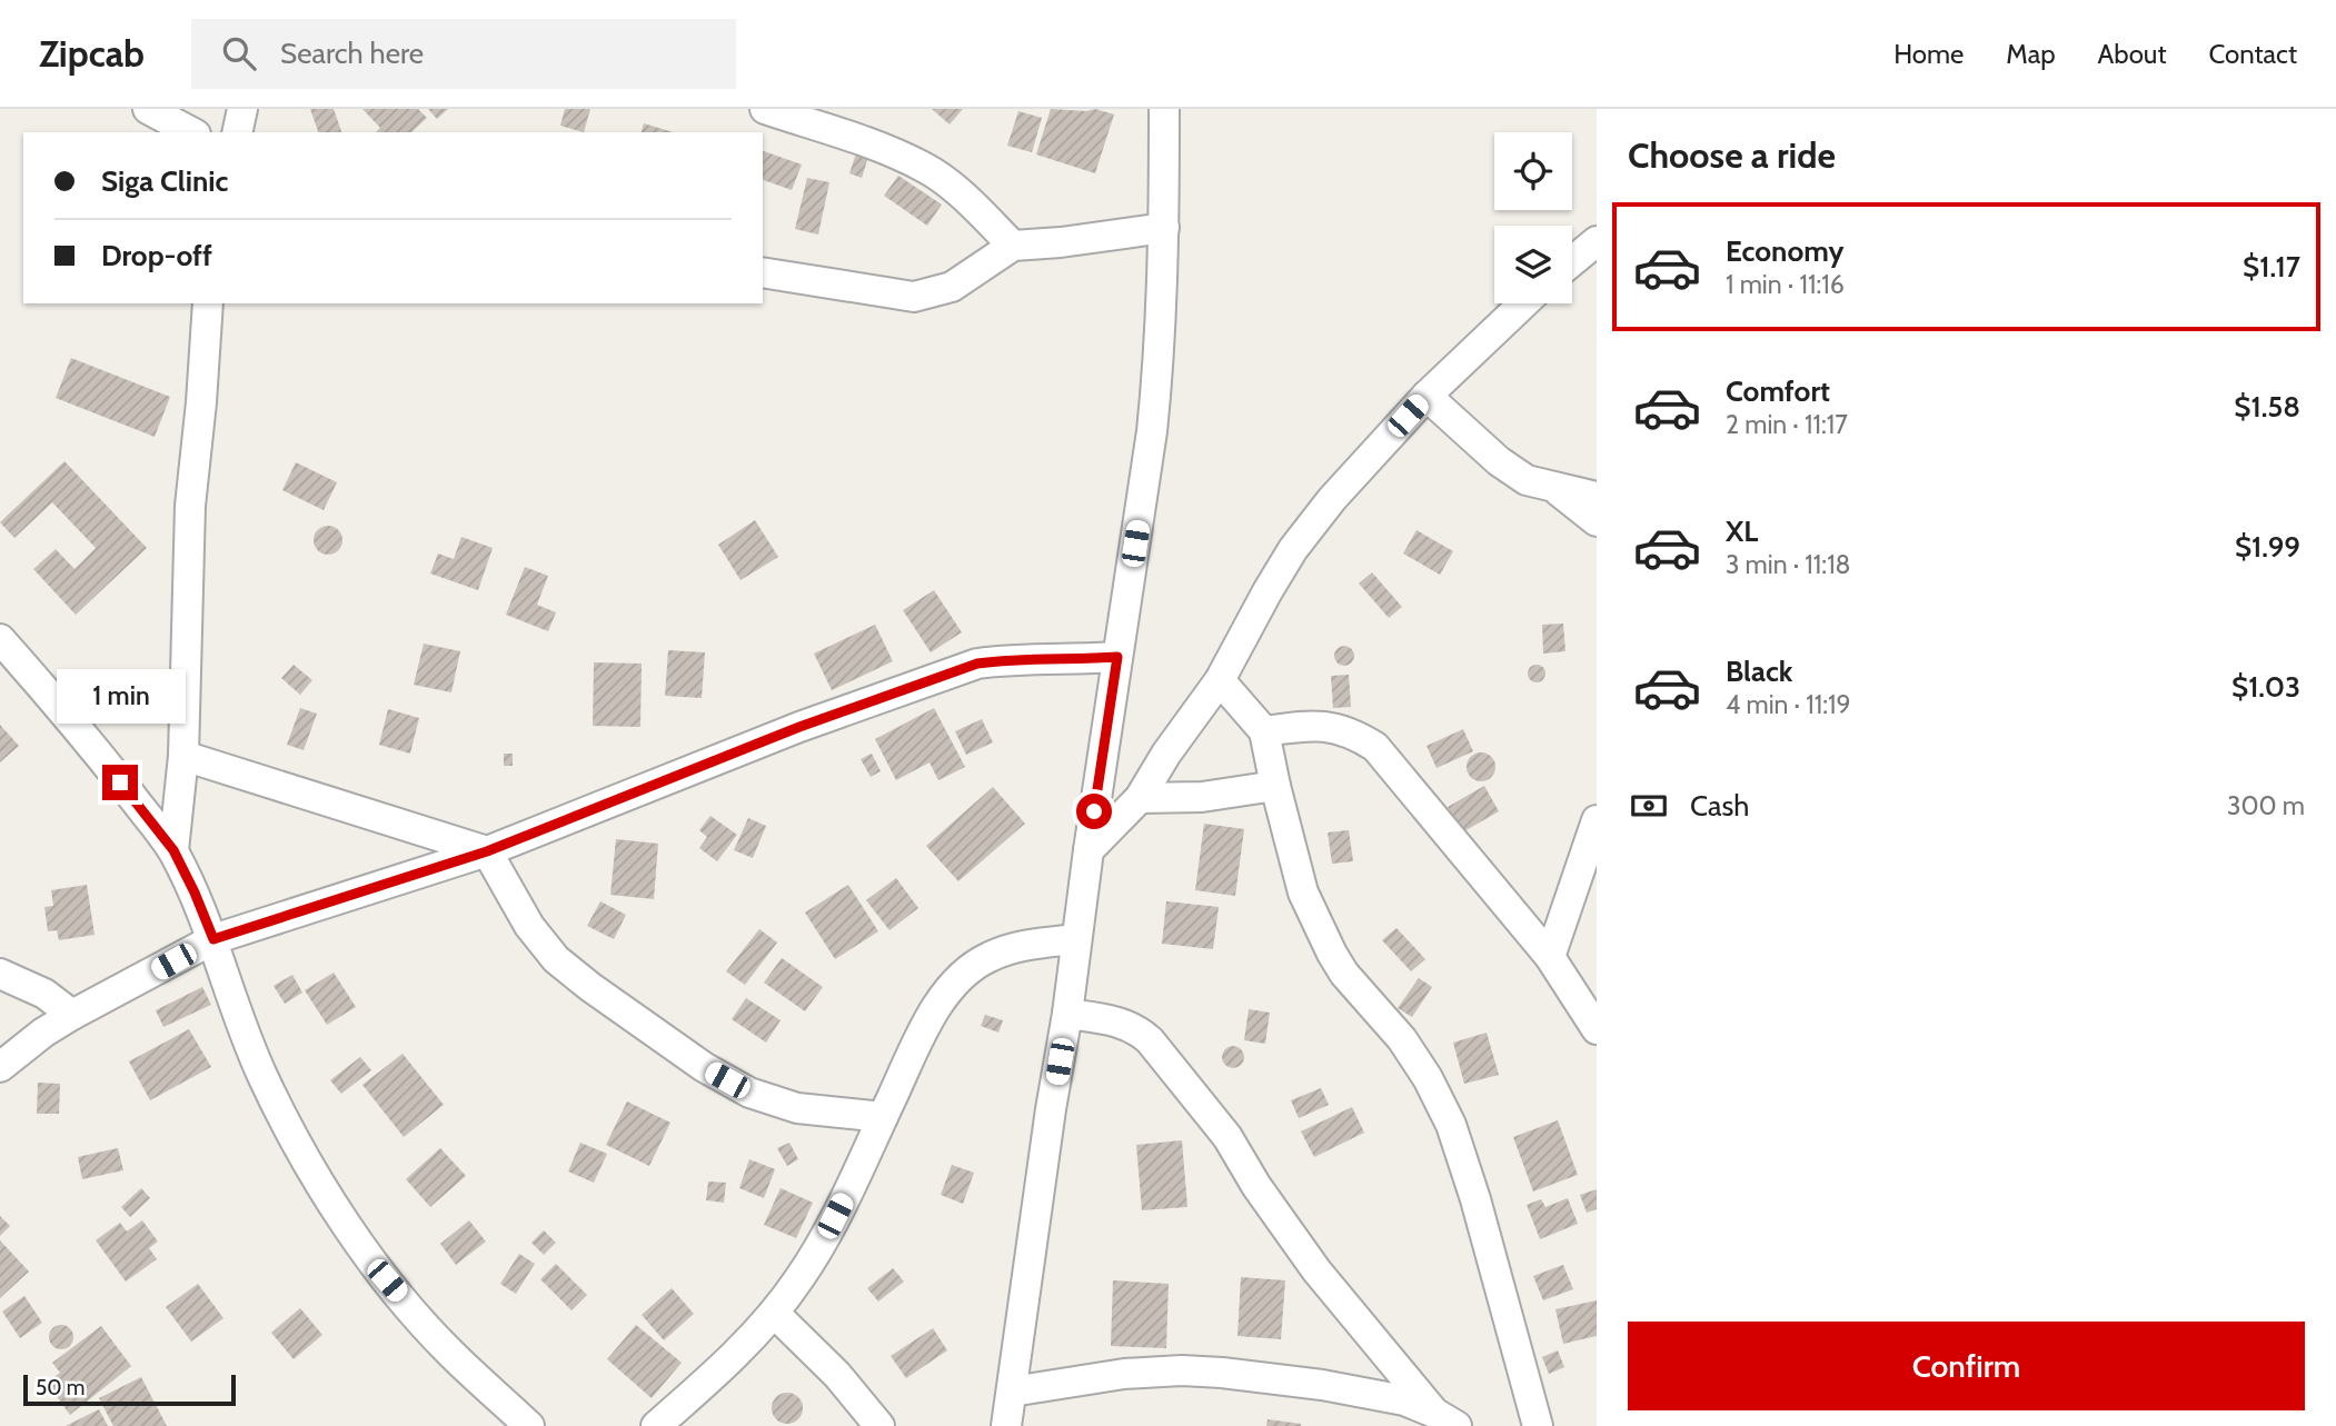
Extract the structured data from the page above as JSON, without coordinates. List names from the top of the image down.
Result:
{
  "scale_bar": "50 m",
  "page": {
    "header": "Zipcab",
    "search": "Search here",
    "nav": [
      "Home",
      "Map",
      "About",
      "Contact"
    ],
    "heading": "Choose a ride",
    "banner": ["Siga Clinic", "Drop-off"],
    "list": [
      {
        "name": "Economy",
        "note": "1 min · 11:16",
        "value": "$1.17"
      },
      {
        "name": "Comfort",
        "note": "2 min · 11:17",
        "value": "$1.58"
      },
      {
        "name": "XL",
        "note": "3 min · 11:18",
        "value": "$1.99"
      },
      {
        "name": "Black",
        "note": "4 min · 11:19",
        "value": "$1.03"
      }
    ],
    "bubble": "1 min",
    "pay": ["Cash", "300 m"],
    "buttons": "Confirm",
    "scale": "50 m"
  }
}
